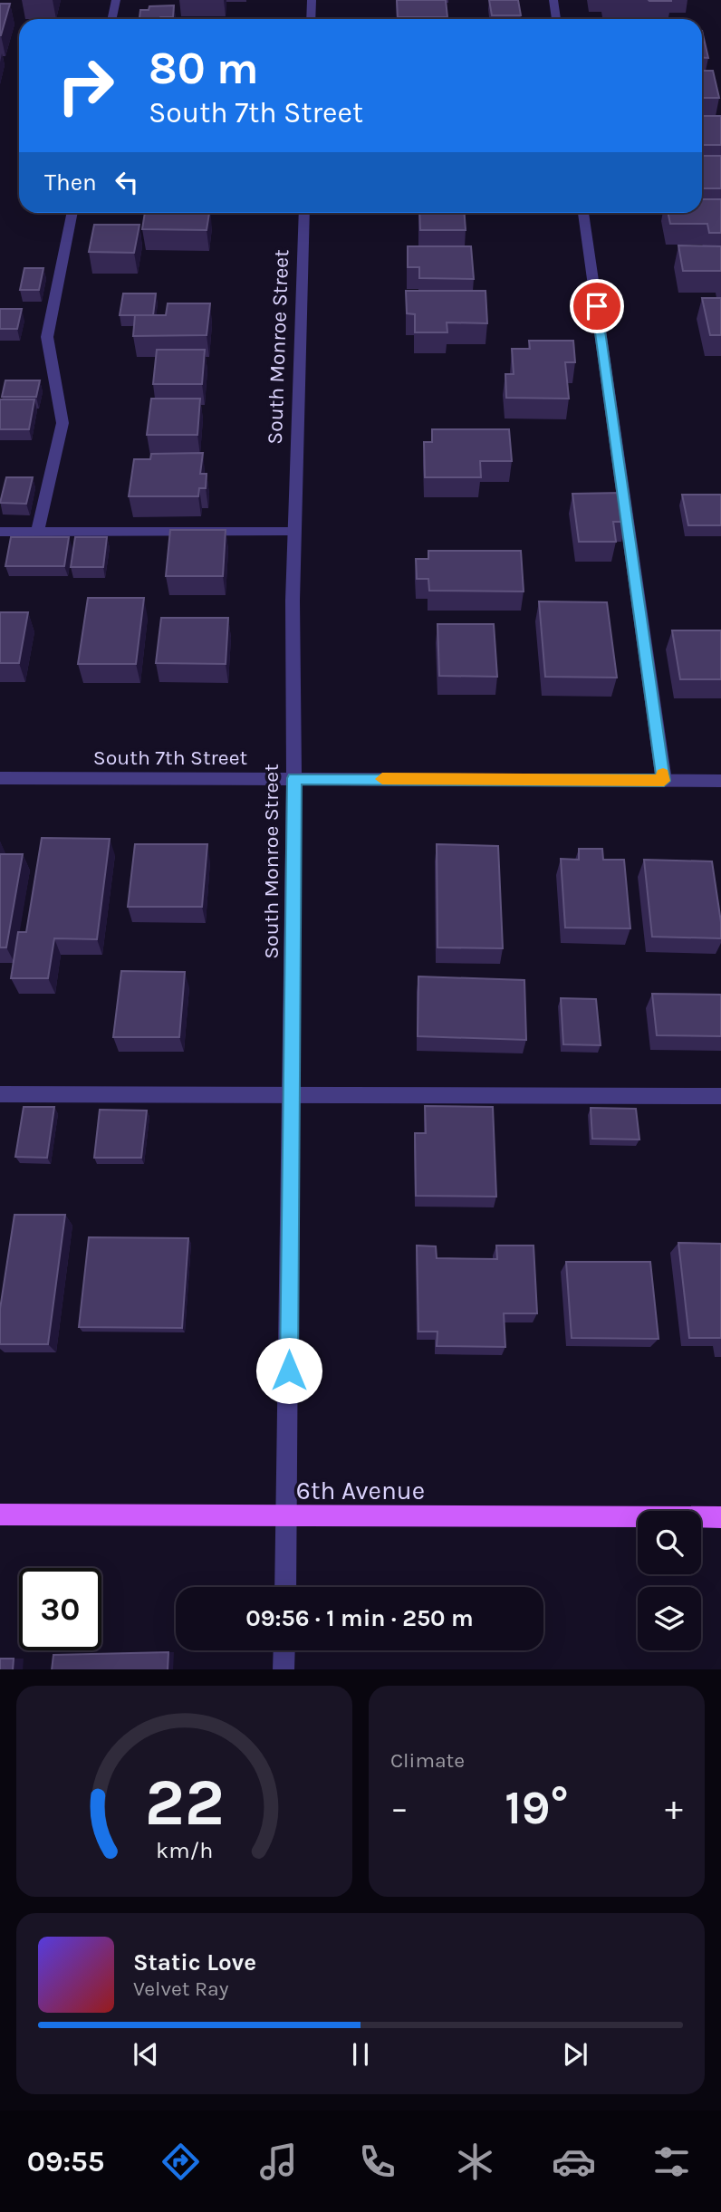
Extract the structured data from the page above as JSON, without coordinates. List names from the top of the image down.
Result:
{
  "streets": {
    "main road": ["6th Avenue"],
    "street": ["South Monroe Street", "South 7th Street"]
  },
  "crossings": [
    ["South Monroe Street", "South 7th Street"],
    ["South Monroe Street", "6th Avenue"]
  ],
  "page": {
    "turn": ["80 m", "South 7th Street"],
    "then": "Then",
    "limit": "30",
    "trip": "09:56 · 1 min · 250 m",
    "tile": "Climate",
    "heat": ["−", "19°", "+"],
    "song": ["Static Love", "Velvet Ray"],
    "tabs": "09:55",
    "gauge": ["22", "km/h"]
  }
}
